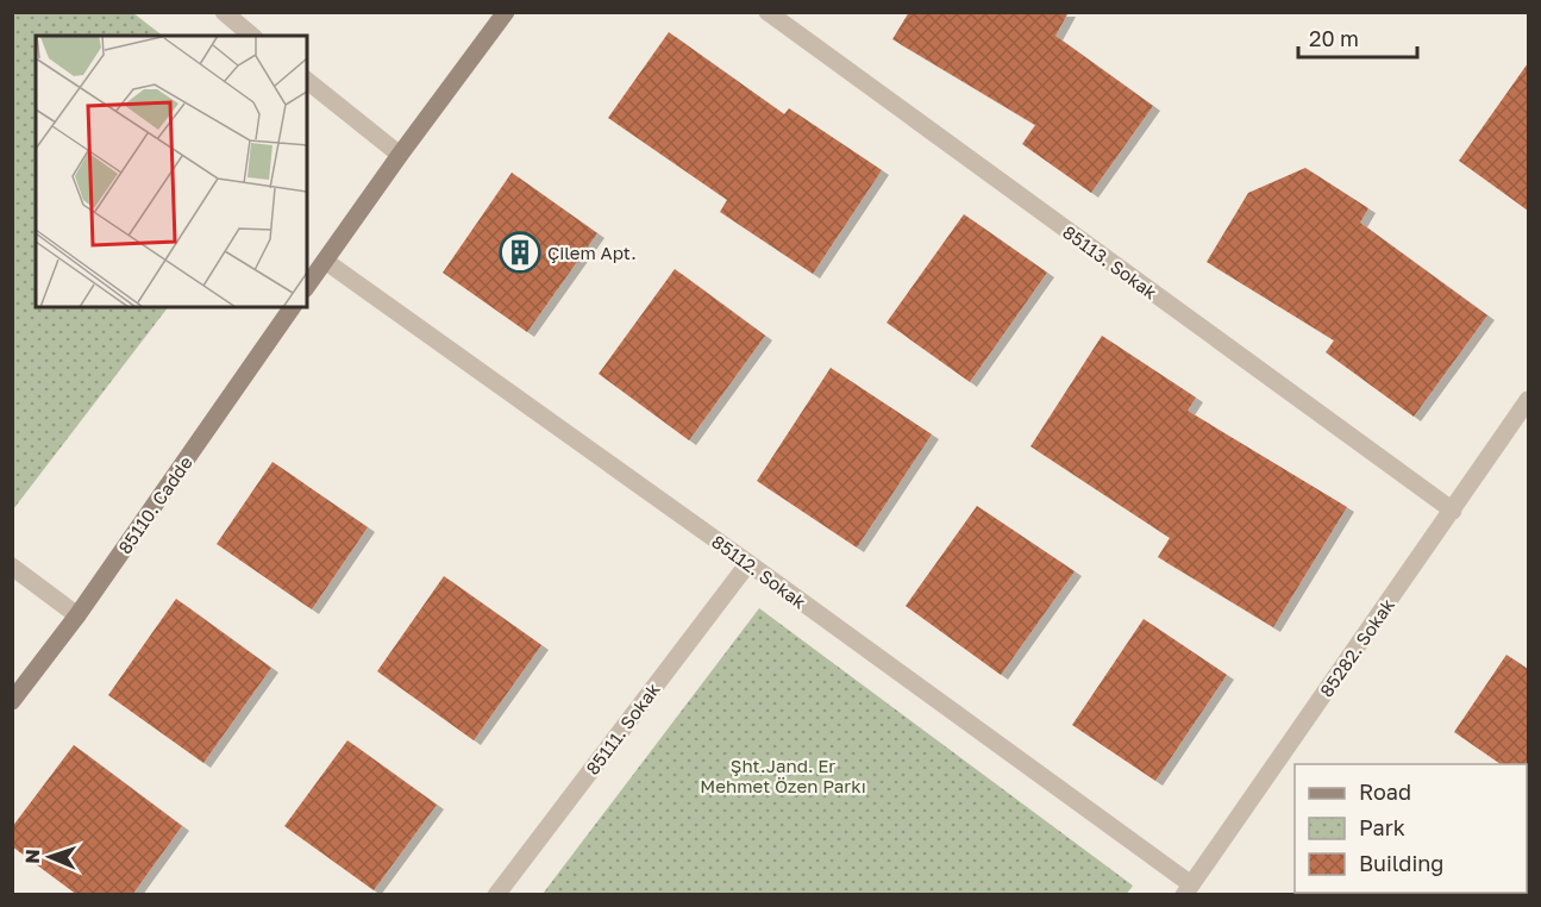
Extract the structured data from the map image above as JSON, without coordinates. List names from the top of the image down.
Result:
{
  "streets": {
    "street": [
      "85113. Sokak",
      "85110. Cadde",
      "85112. Sokak",
      "85282. Sokak",
      "85111. Sokak"
    ]
  },
  "crossings": [
    ["85113. Sokak", "85282. Sokak"],
    ["85112. Sokak", "85282. Sokak"],
    ["85112. Sokak", "85111. Sokak"]
  ],
  "parks": ["Şht.Jand. Er Mehmet Özen Parkı"],
  "places": {
    "building": ["Çilem Apt."]
  },
  "legend": ["Road", "Park", "Building"],
  "scale_bar": "20 m",
  "north": "left"
}
